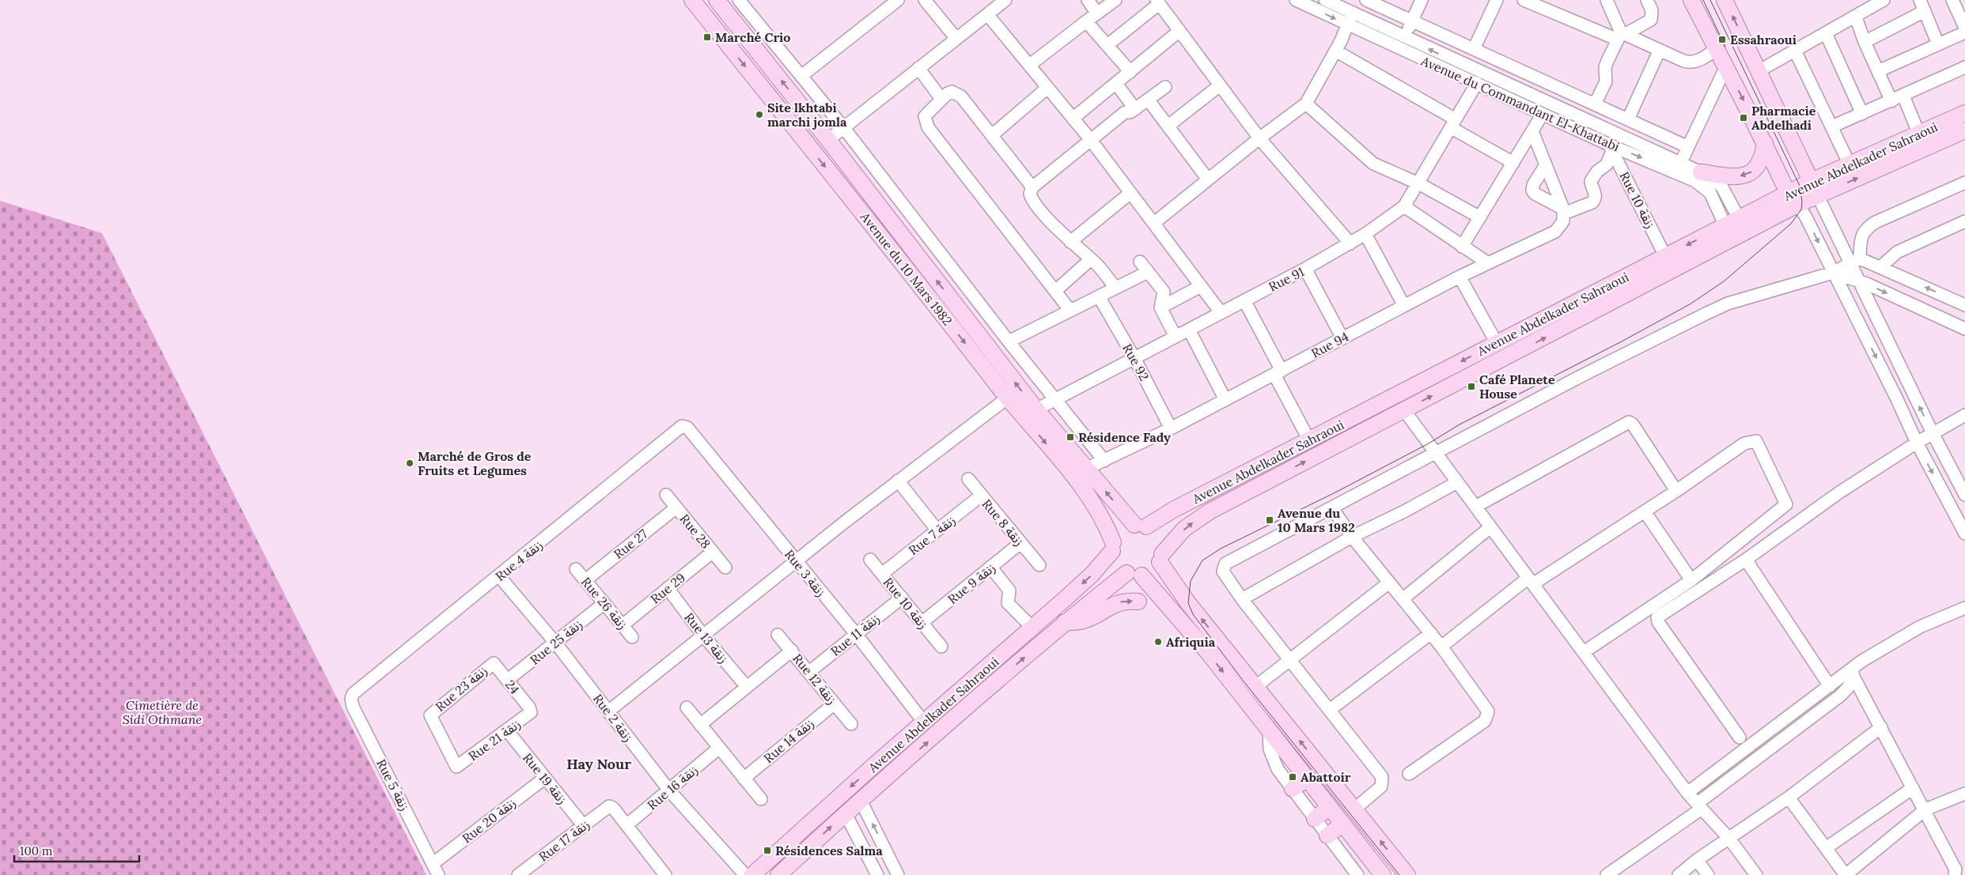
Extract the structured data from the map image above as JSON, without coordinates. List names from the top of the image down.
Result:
{
  "streets": {
    "main road": ["Avenue Abdelkader Sahraoui", "Avenue du 10 Mars 1982"],
    "street": [
      "Avenue du Commandant El-Khattabi",
      "Rue 10 زنقة",
      "Rue 91",
      "Rue 94",
      "Rue 92",
      "Rue 8 زنقة",
      "Rue 28",
      "Rue 7 زنقة",
      "Rue 27",
      "Rue 4 زنقة",
      "Rue 3 زنقة",
      "Rue 9 زنقة",
      "Rue 29",
      "Rue 26 زنقة",
      "Rue 11 زنقة",
      "Rue 13 زنقة",
      "Rue 25 زنقة",
      "Rue 12 زنقة",
      "24",
      "Rue 23 زنقة",
      "Rue 2 زنقة",
      "Rue 21 زنقة",
      "Rue 14 زنقة",
      "Rue 19 زنقة",
      "Rue 5 زنقة",
      "Rue 16 زنقة",
      "Rue 20 زنقة",
      "Rue 17 زنقة"
    ]
  },
  "crossings": [
    ["Avenue du Commandant El-Khattabi", "Avenue Abdelkader Sahraoui"],
    ["Avenue du Commandant El-Khattabi", "Rue 10 زنقة"],
    ["Avenue du Commandant El-Khattabi", "Rue 91"],
    ["Avenue Abdelkader Sahraoui", "Rue 10 زنقة"],
    ["Avenue Abdelkader Sahraoui", "Avenue du 10 Mars 1982"],
    ["Avenue Abdelkader Sahraoui", "Rue 3 زنقة"],
    ["Rue 10 زنقة", "Rue 7 زنقة"],
    ["Rue 10 زنقة", "Rue 9 زنقة"],
    ["Rue 10 زنقة", "Rue 11 زنقة"],
    ["Avenue du 10 Mars 1982", "Rue 91"],
    ["Avenue du 10 Mars 1982", "Rue 94"],
    ["Rue 91", "Rue 92"],
    ["Rue 94", "Rue 92"],
    ["Rue 8 زنقة", "Rue 7 زنقة"],
    ["Rue 8 زنقة", "Rue 9 زنقة"],
    ["Rue 28", "Rue 27"],
    ["Rue 28", "Rue 29"],
    ["Rue 27", "Rue 26 زنقة"],
    ["Rue 4 زنقة", "Rue 3 زنقة"],
    ["Rue 4 زنقة", "Rue 2 زنقة"],
    ["Rue 4 زنقة", "Rue 5 زنقة"],
    ["Rue 3 زنقة", "Rue 11 زنقة"],
    ["Rue 29", "Rue 26 زنقة"],
    ["Rue 29", "Rue 13 زنقة"],
    ["Rue 26 زنقة", "Rue 25 زنقة"],
    ["Rue 11 زنقة", "Rue 12 زنقة"],
    ["Rue 25 زنقة", "24"],
    ["Rue 25 زنقة", "Rue 2 زنقة"],
    ["Rue 12 زنقة", "Rue 14 زنقة"],
    ["24", "Rue 23 زنقة"],
    ["24", "Rue 21 زنقة"],
    ["Rue 23 زنقة", "Rue 21 زنقة"],
    ["Rue 2 زنقة", "Rue 16 زنقة"],
    ["Rue 21 زنقة", "Rue 19 زنقة"],
    ["Rue 19 زنقة", "Rue 20 زنقة"],
    ["Rue 19 زنقة", "Rue 17 زنقة"],
    ["Rue 5 زنقة", "Rue 20 زنقة"],
    ["Rue 16 زنقة", "Rue 17 زنقة"]
  ],
  "districts": ["Hay Nour"],
  "parks": ["Cimetière de Sidi Othmane"],
  "places": {
    "transit": [
      "Marché Crio",
      "Essahraoui",
      "Pharmacie Abdelhadi",
      "Café Planete House",
      "Résidence Fady",
      "Avenue du 10 Mars 1982",
      "Abattoir",
      "Résidences Salma"
    ],
    "other": ["Site lkhtabi marchi jomla", "Marché de Gros de Fruits et Legumes", "Afriquia"]
  },
  "scale_bar": "100 m"
}
